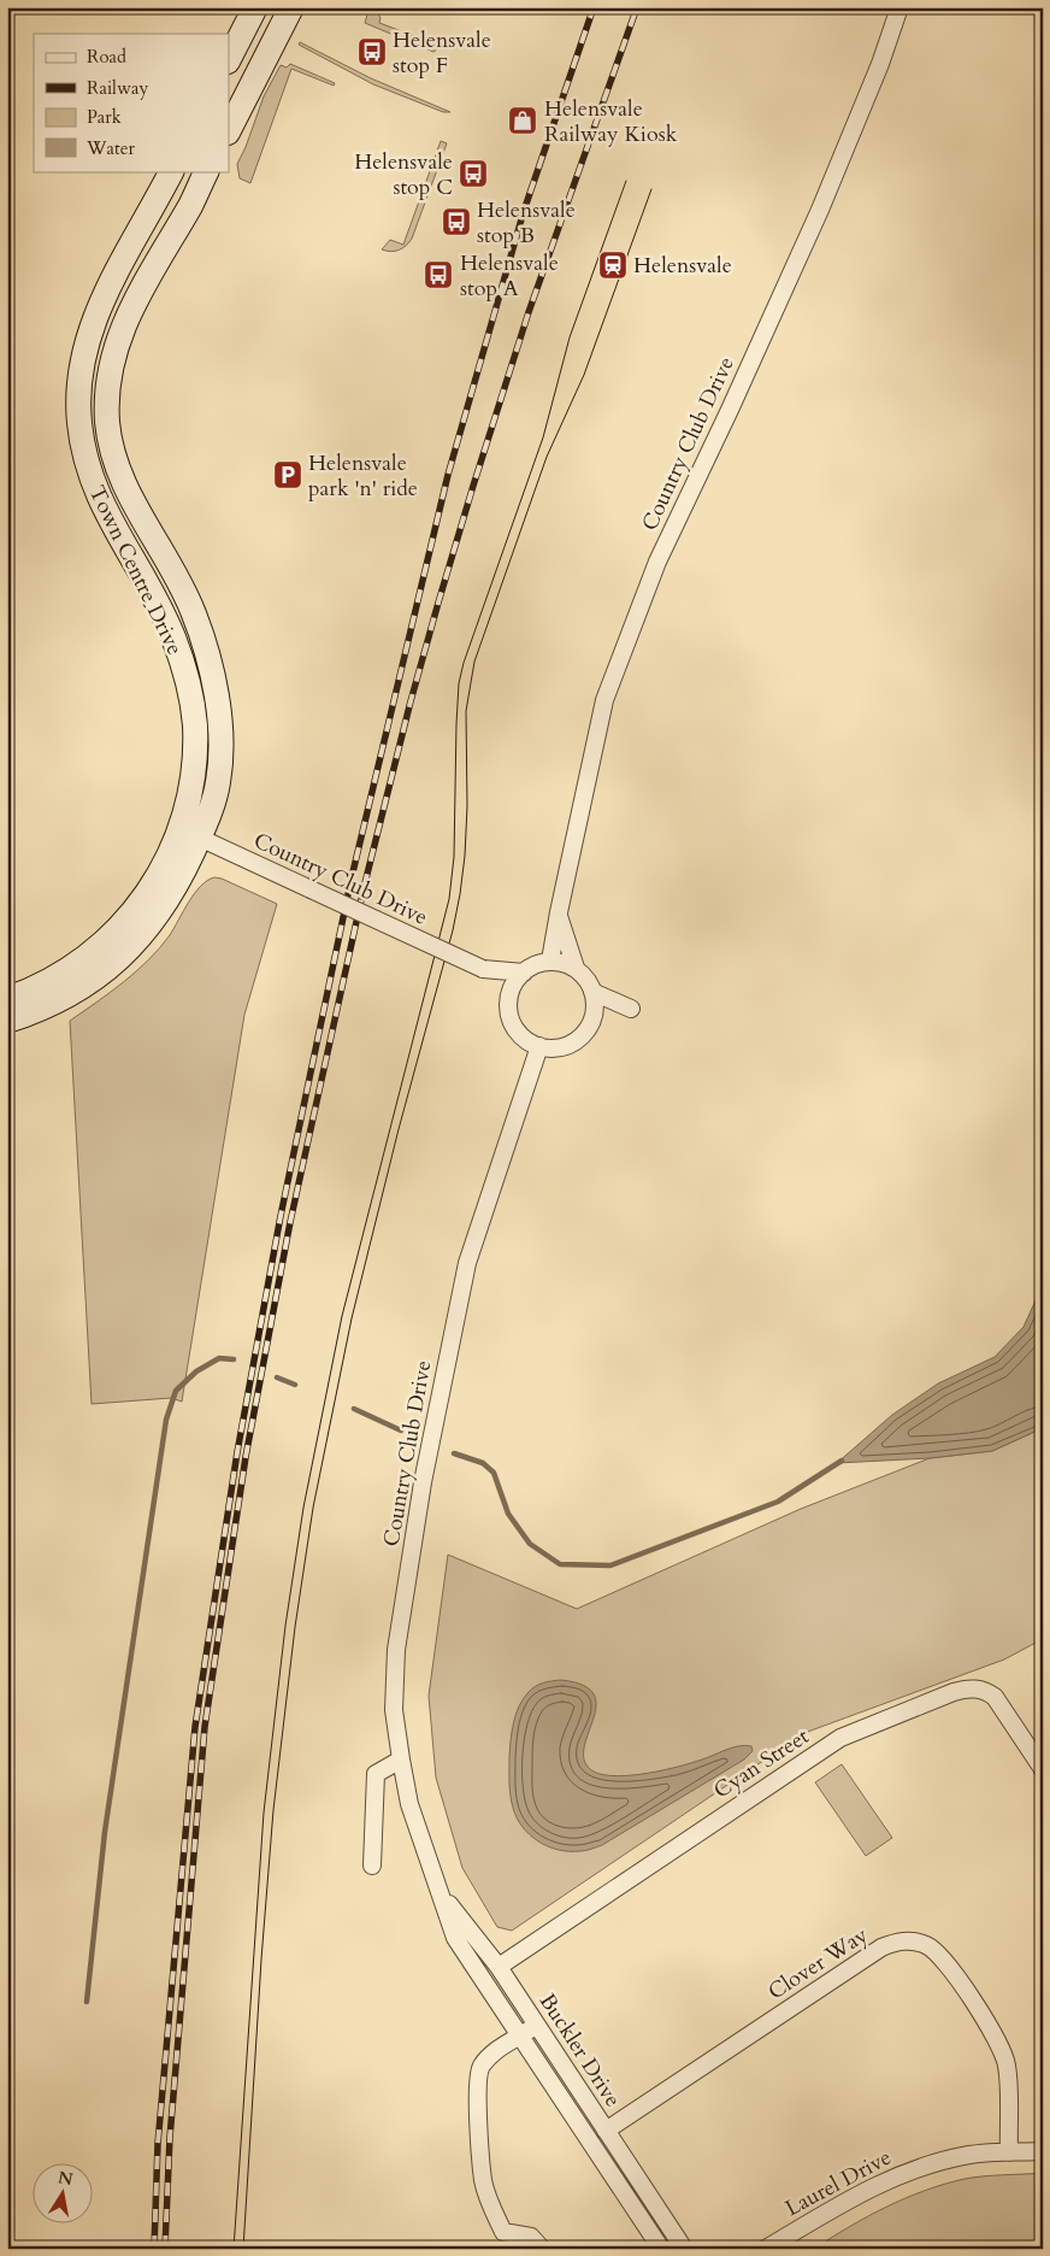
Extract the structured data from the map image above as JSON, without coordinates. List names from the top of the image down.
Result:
{
  "streets": {
    "street": [
      "Country Club Drive",
      "Town Centre Drive",
      "Cyan Street",
      "Clover Way",
      "Buckler Drive",
      "Laurel Drive"
    ]
  },
  "crossings": [
    ["Country Club Drive", "Town Centre Drive"],
    ["Country Club Drive", "Buckler Drive"],
    ["Cyan Street", "Buckler Drive"],
    ["Clover Way", "Buckler Drive"],
    ["Clover Way", "Laurel Drive"]
  ],
  "places": {
    "bus stop": [
      "Helensvale stop F",
      "Helensvale stop C",
      "Helensvale stop B",
      "Helensvale stop A"
    ],
    "shop": ["Helensvale Railway Kiosk"],
    "station": ["Helensvale"],
    "parking": ["Helensvale park 'n' ride"]
  },
  "legend": [
    "Road",
    "Railway",
    "Park",
    "Water"
  ],
  "north": "top"
}
